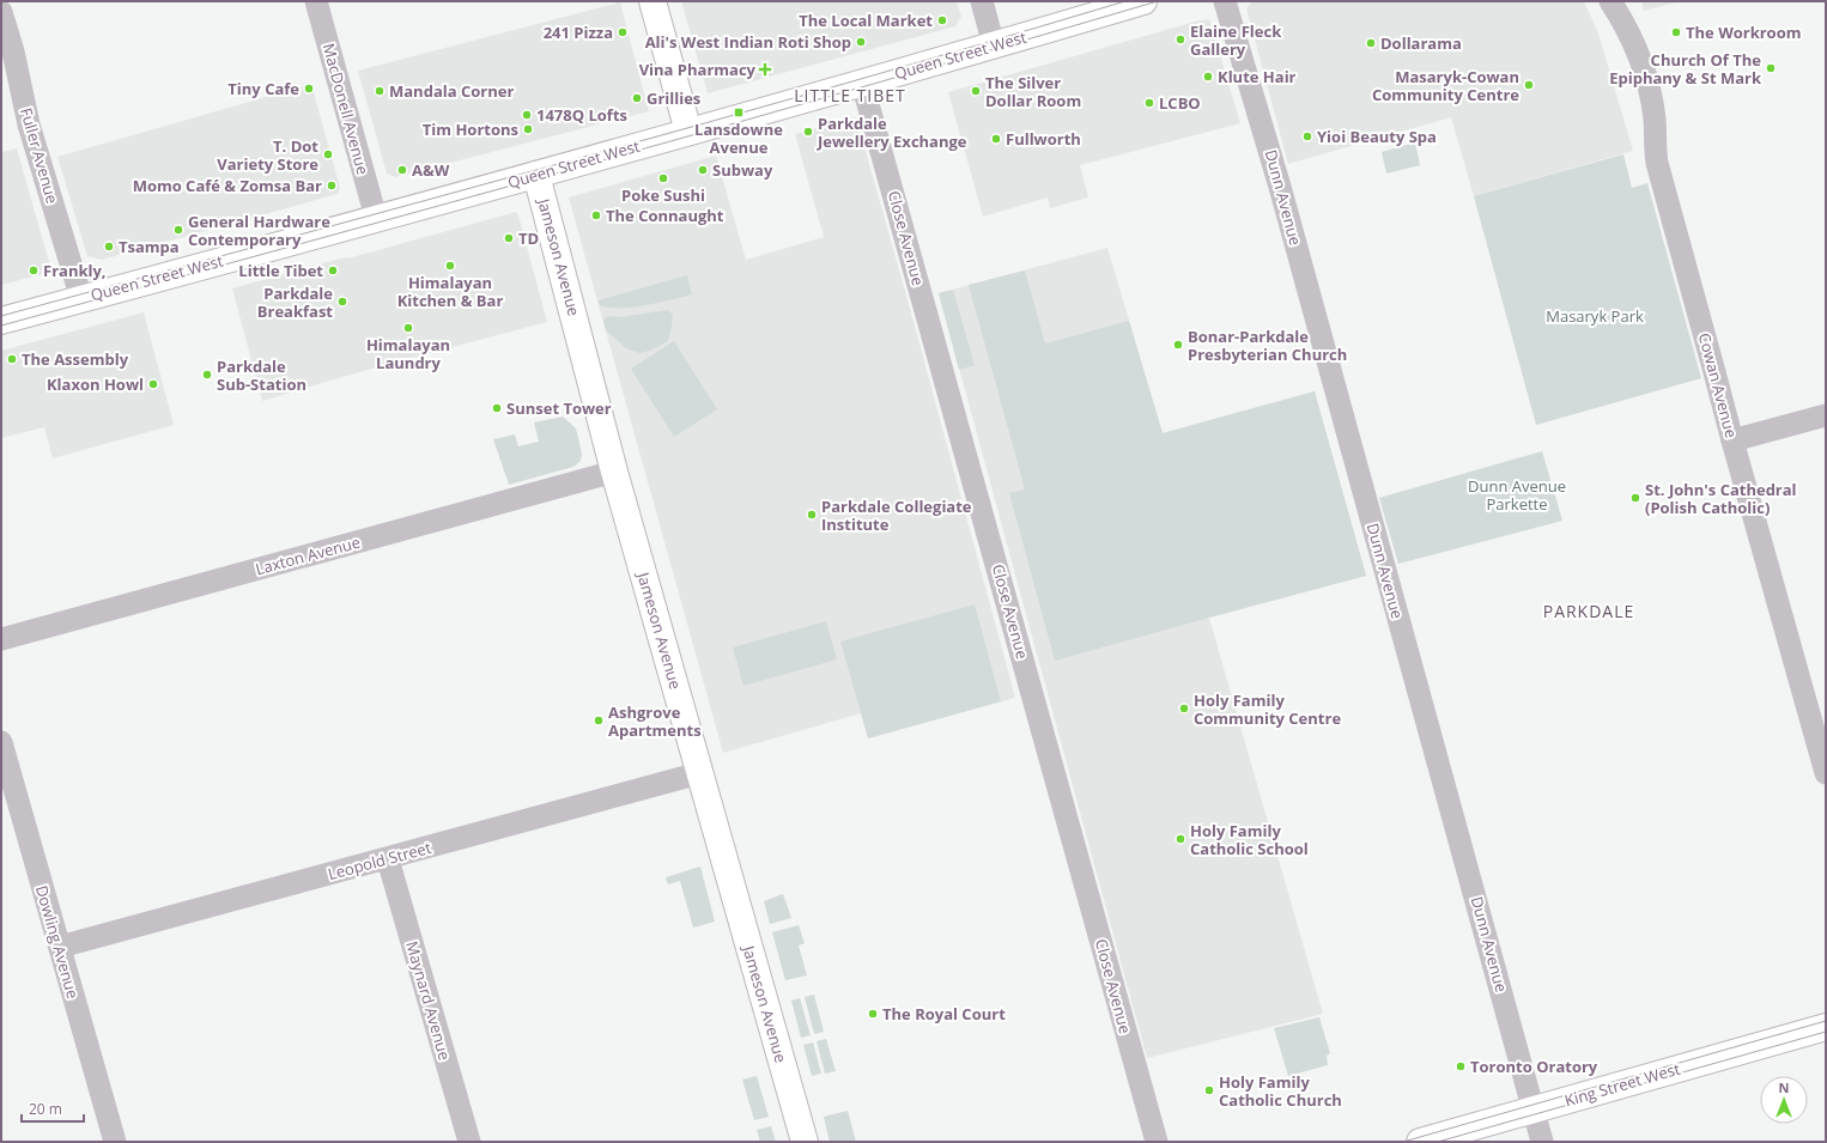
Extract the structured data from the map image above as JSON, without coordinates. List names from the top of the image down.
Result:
{
  "streets": {
    "main road": ["Queen Street West", "Jameson Avenue", "King Street West"],
    "street": [
      "MacDonell Avenue",
      "Fuller Avenue",
      "Dunn Avenue",
      "Close Avenue",
      "Cowan Avenue",
      "Laxton Avenue",
      "Leopold Street",
      "Dowling Avenue",
      "Maynard Avenue"
    ]
  },
  "crossings": [
    ["Queen Street West", "MacDonell Avenue"],
    ["Queen Street West", "Fuller Avenue"],
    ["Queen Street West", "Close Avenue"],
    ["Queen Street West", "Jameson Avenue"],
    ["Dunn Avenue", "King Street West"],
    ["Jameson Avenue", "Laxton Avenue"],
    ["Jameson Avenue", "Leopold Street"],
    ["Leopold Street", "Dowling Avenue"],
    ["Leopold Street", "Maynard Avenue"]
  ],
  "districts": ["LITTLE TIBET", "PARKDALE"],
  "parks": ["Masaryk Park", "Dunn Avenue Parkette"],
  "places": {
    "other": [
      "The Local Market",
      "241 Pizza",
      "The Workroom",
      "Elaine Fleck Gallery",
      "Ali's West Indian Roti Shop",
      "Dollarama",
      "Church Of The Epiphany & St Mark",
      "Klute Hair",
      "Masaryk-Cowan Community Centre",
      "Tiny Cafe",
      "Mandala Corner",
      "The Silver Dollar Room",
      "Grillies",
      "LCBO",
      "1478Q Lofts",
      "Tim Hortons",
      "Parkdale Jewellery Exchange",
      "Yioi Beauty Spa",
      "Fullworth",
      "T. Dot Variety Store",
      "A&W",
      "Subway",
      "Poke Sushi",
      "Momo Café & Zomsa Bar",
      "The Connaught",
      "General Hardware Contemporary",
      "TD",
      "Tsampa",
      "Himalayan Kitchen & Bar",
      "Frankly,",
      "Little Tibet",
      "Parkdale Breakfast",
      "Himalayan Laundry",
      "Bonar-Parkdale Presbyterian Church",
      "The Assembly",
      "Parkdale Sub-Station",
      "Klaxon Howl",
      "Sunset Tower",
      "St. John's Cathedral (Polish Catholic)",
      "Parkdale Collegiate Institute",
      "Holy Family Community Centre",
      "Ashgrove Apartments",
      "Holy Family Catholic School",
      "The Royal Court",
      "Toronto Oratory",
      "Holy Family Catholic Church"
    ],
    "health": ["Vina Pharmacy"],
    "transit": ["Lansdowne Avenue"]
  },
  "scale_bar": "20 m",
  "north": "top"
}
